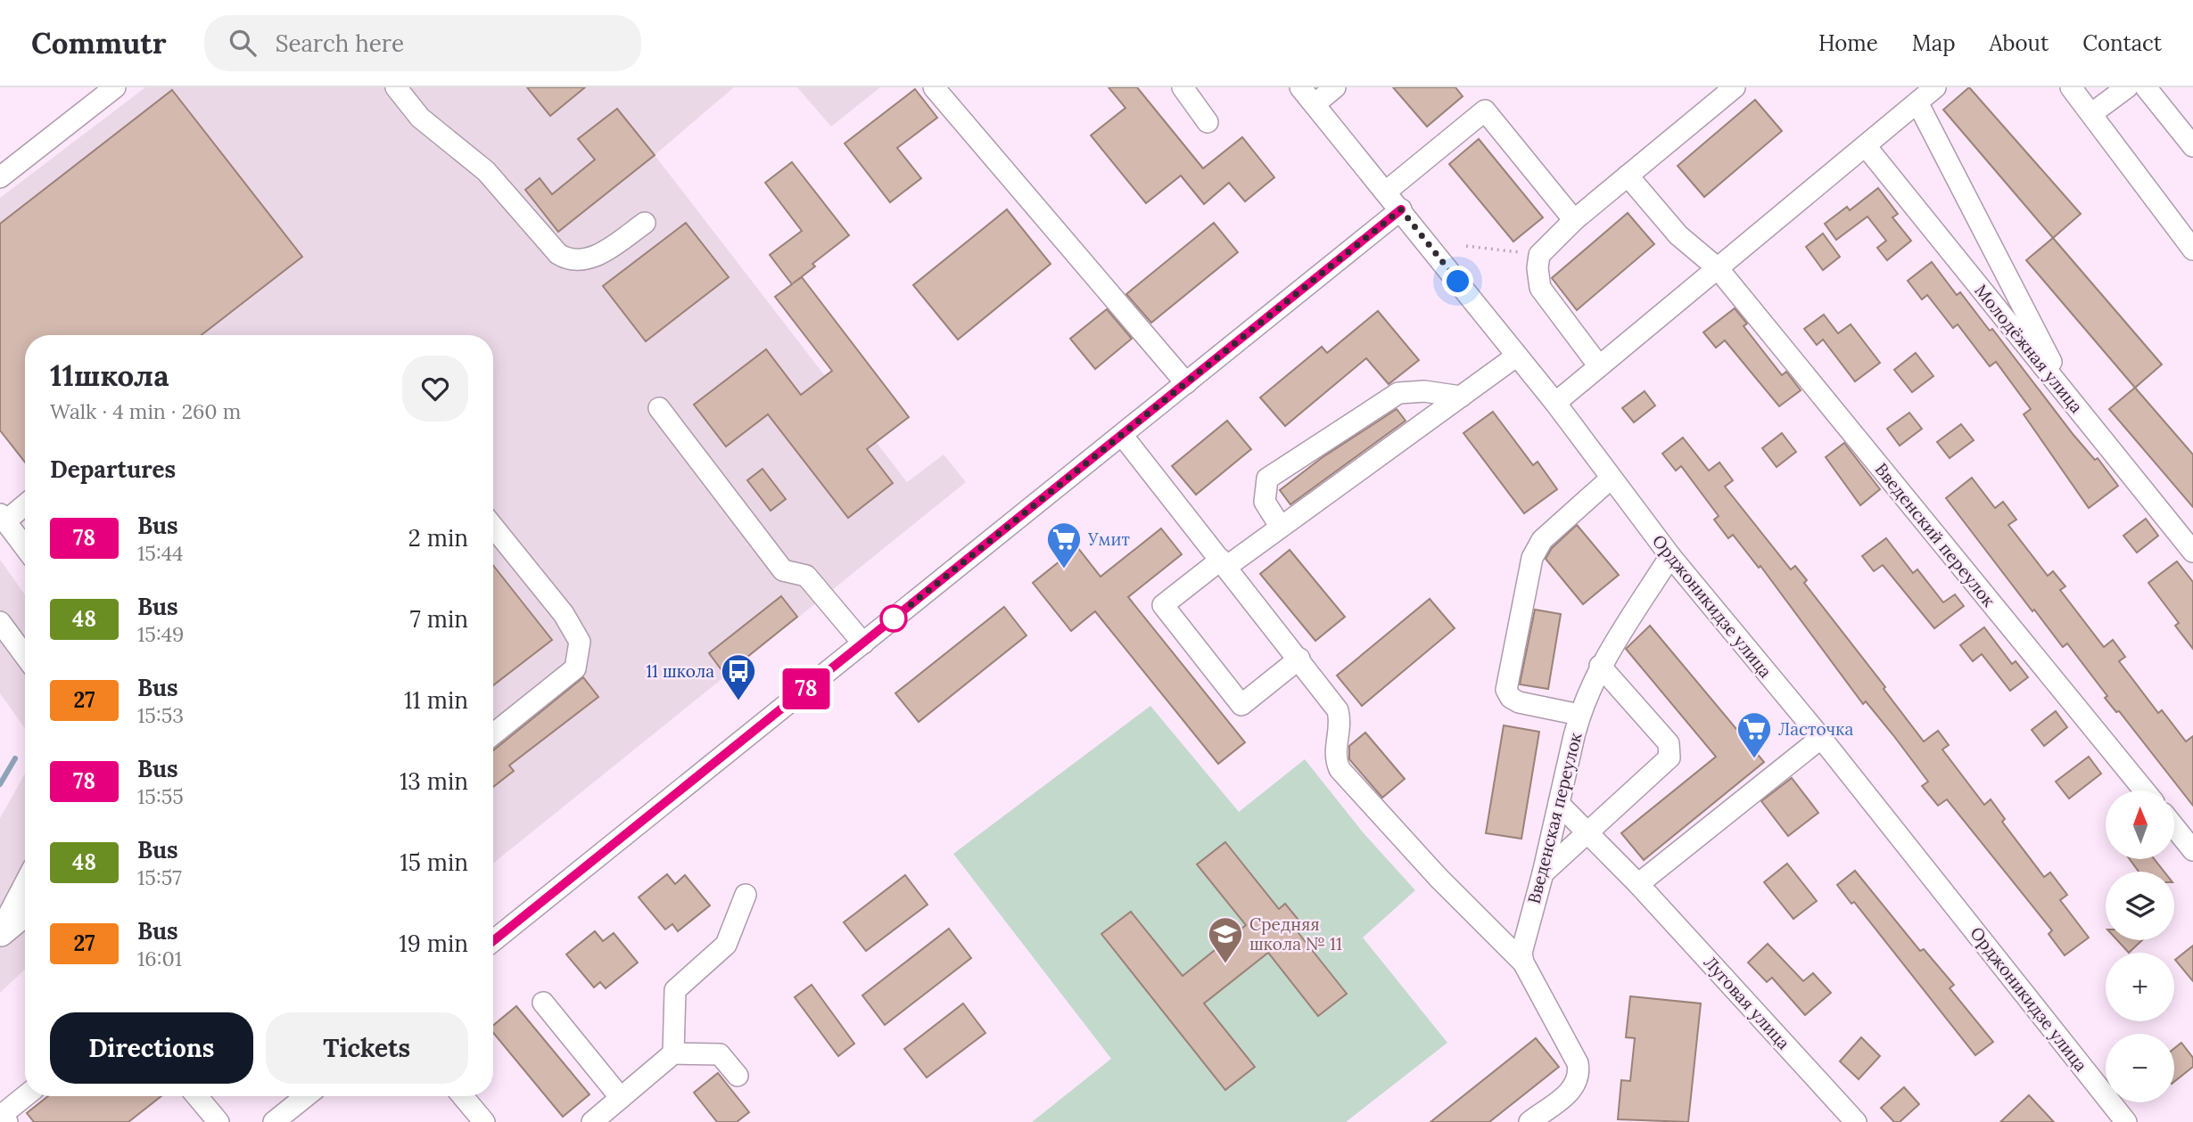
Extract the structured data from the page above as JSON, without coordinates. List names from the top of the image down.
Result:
{
  "streets": {
    "street": [
      "Молодёжная улица",
      "Введенский переулок",
      "Орджоникидзе улица",
      "Введенская переулок",
      "Луговая улица"
    ]
  },
  "crossings": [
    ["Орджоникидзе улица", "Введенская переулок"],
    ["Введенская переулок", "Луговая улица"]
  ],
  "places": {
    "supermarket": ["Умит", "Ласточка"],
    "bus stop": ["11 школа"],
    "school or university": ["Средняя школа № 11"]
  },
  "lines": ["bus line 78"],
  "north": "top",
  "page": {
    "header": "Commutr",
    "search": "Search here",
    "nav": [
      "Home",
      "Map",
      "About",
      "Contact"
    ],
    "on_map": "78",
    "heading": [
      ["11школа", "Walk · 4 min · 260 m"],
      "Departures"
    ],
    "list": [
      {
        "mark": "78",
        "name": "Bus",
        "note": "15:44",
        "value": "2 min"
      },
      {
        "mark": "48",
        "name": "Bus",
        "note": "15:49",
        "value": "7 min"
      },
      {
        "mark": "27",
        "name": "Bus",
        "note": "15:53",
        "value": "11 min"
      },
      {
        "mark": "78",
        "name": "Bus",
        "note": "15:55",
        "value": "13 min"
      },
      {
        "mark": "48",
        "name": "Bus",
        "note": "15:57",
        "value": "15 min"
      },
      {
        "mark": "27",
        "name": "Bus",
        "note": "16:01",
        "value": "19 min"
      }
    ],
    "map_buttons": ["+", "−"],
    "buttons": ["Directions", "Tickets"]
  }
}
